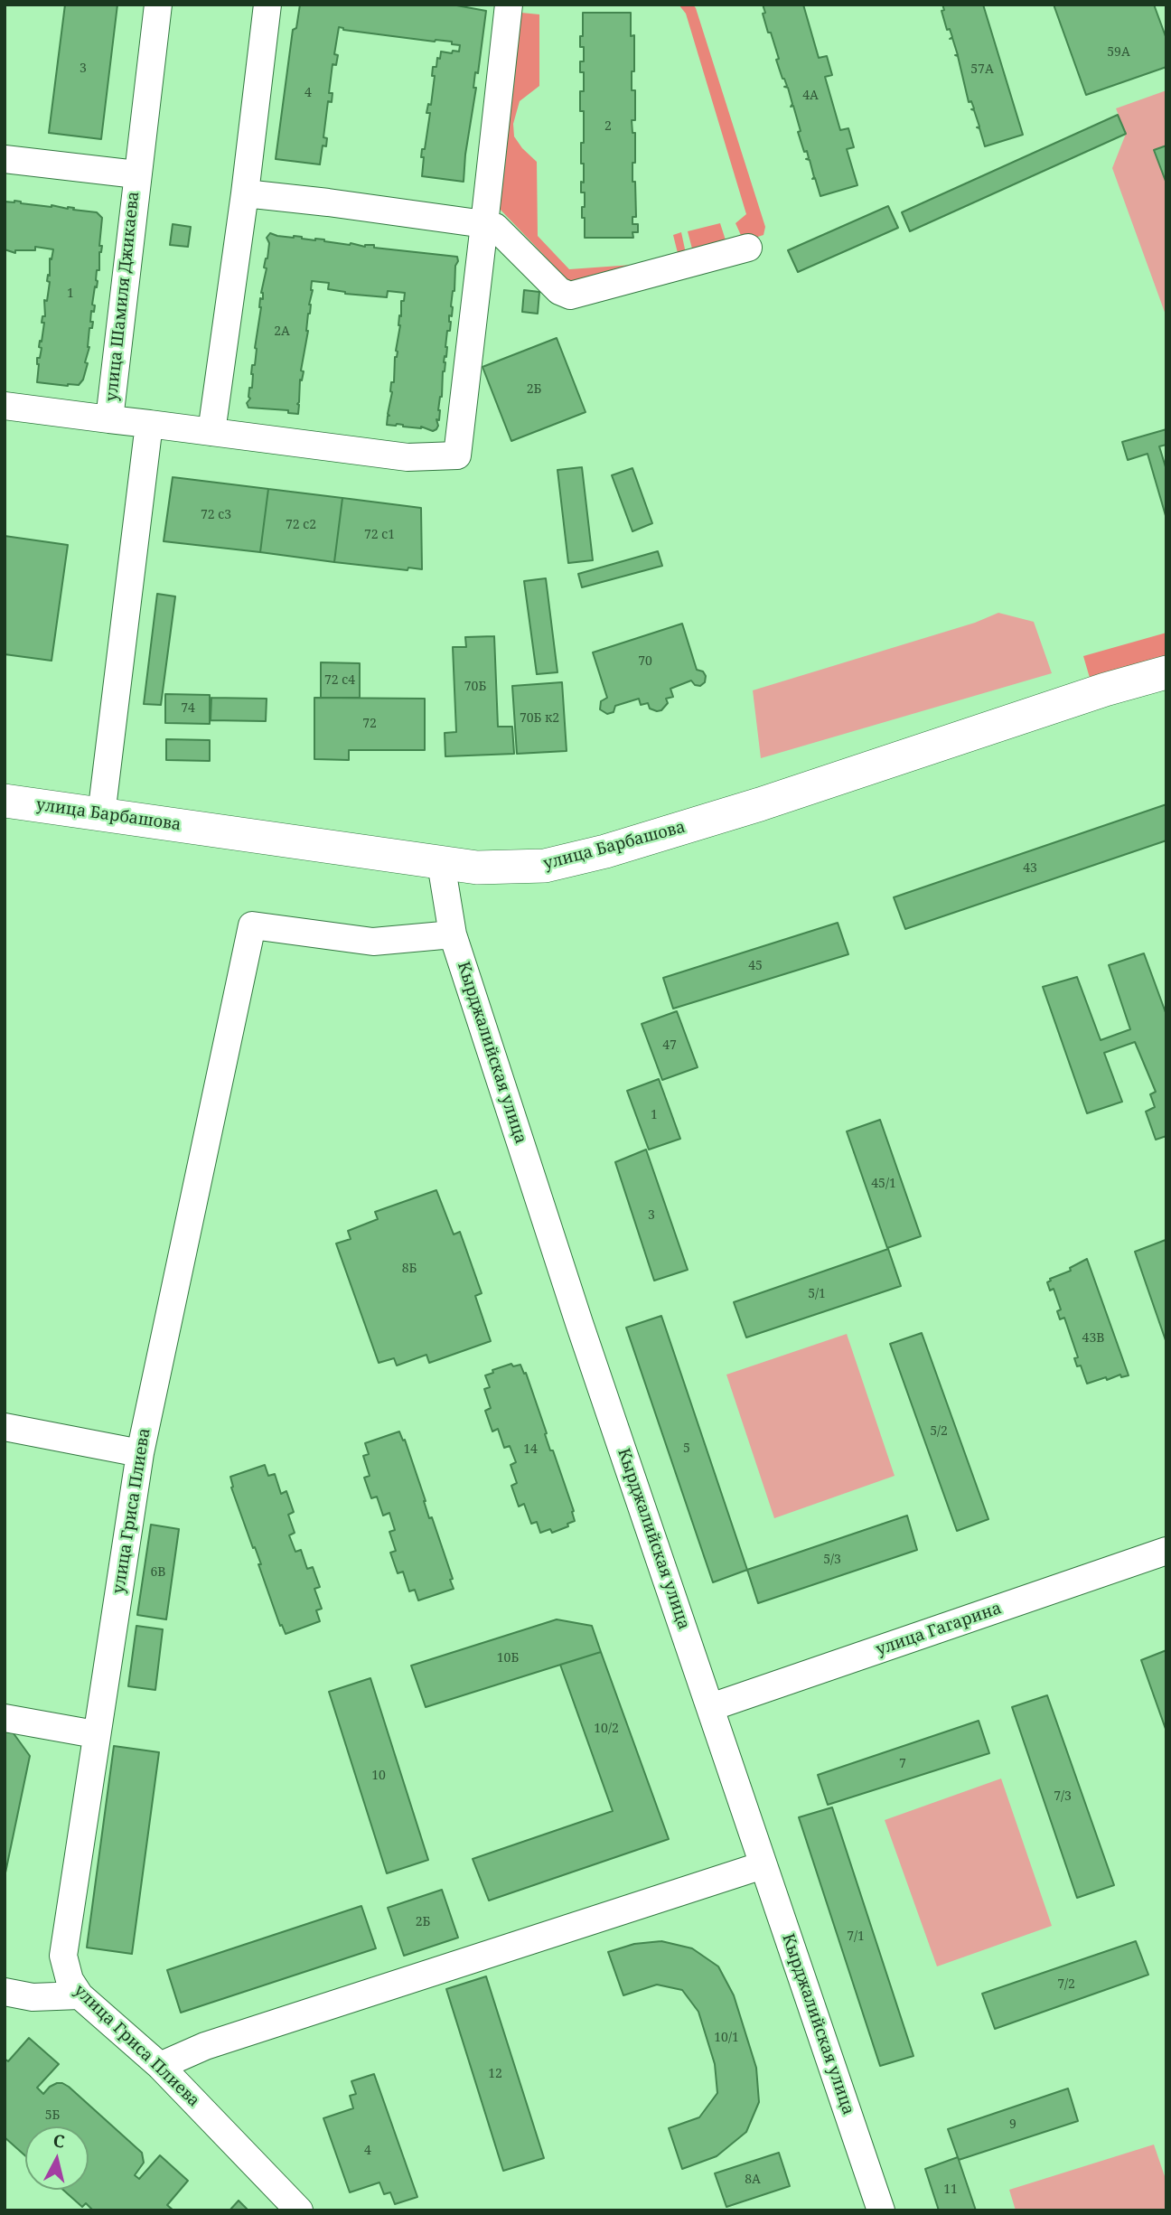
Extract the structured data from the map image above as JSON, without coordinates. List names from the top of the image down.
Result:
{
  "streets": {
    "main road": ["улица Барбашова"],
    "street": [
      "улица Шамиля Джикаева",
      "Кырджалийская улица",
      "улица Гриса Плиева",
      "улица Гагарина"
    ]
  },
  "crossings": [
    ["улица Барбашова", "Кырджалийская улица"],
    ["Кырджалийская улица", "улица Гриса Плиева"],
    ["Кырджалийская улица", "улица Гагарина"]
  ],
  "house_numbers": [
    "59А",
    "3",
    "57А",
    "4",
    "4А",
    "2",
    "1",
    "2А",
    "2Б",
    "72 с3",
    "72 с2",
    "72 с1",
    "70",
    "72 с4",
    "70Б",
    "74",
    "70Б к2",
    "72",
    "43",
    "45",
    "47",
    "1",
    "45/1",
    "3",
    "8Б",
    "5/1",
    "43В",
    "5/2",
    "5",
    "14",
    "5/3",
    "6В",
    "10Б",
    "10/2",
    "7",
    "10",
    "7/3",
    "2Б",
    "7/1",
    "7/2",
    "10/1",
    "12",
    "5Б",
    "9",
    "4",
    "8А",
    "11"
  ],
  "north": "top"
}
